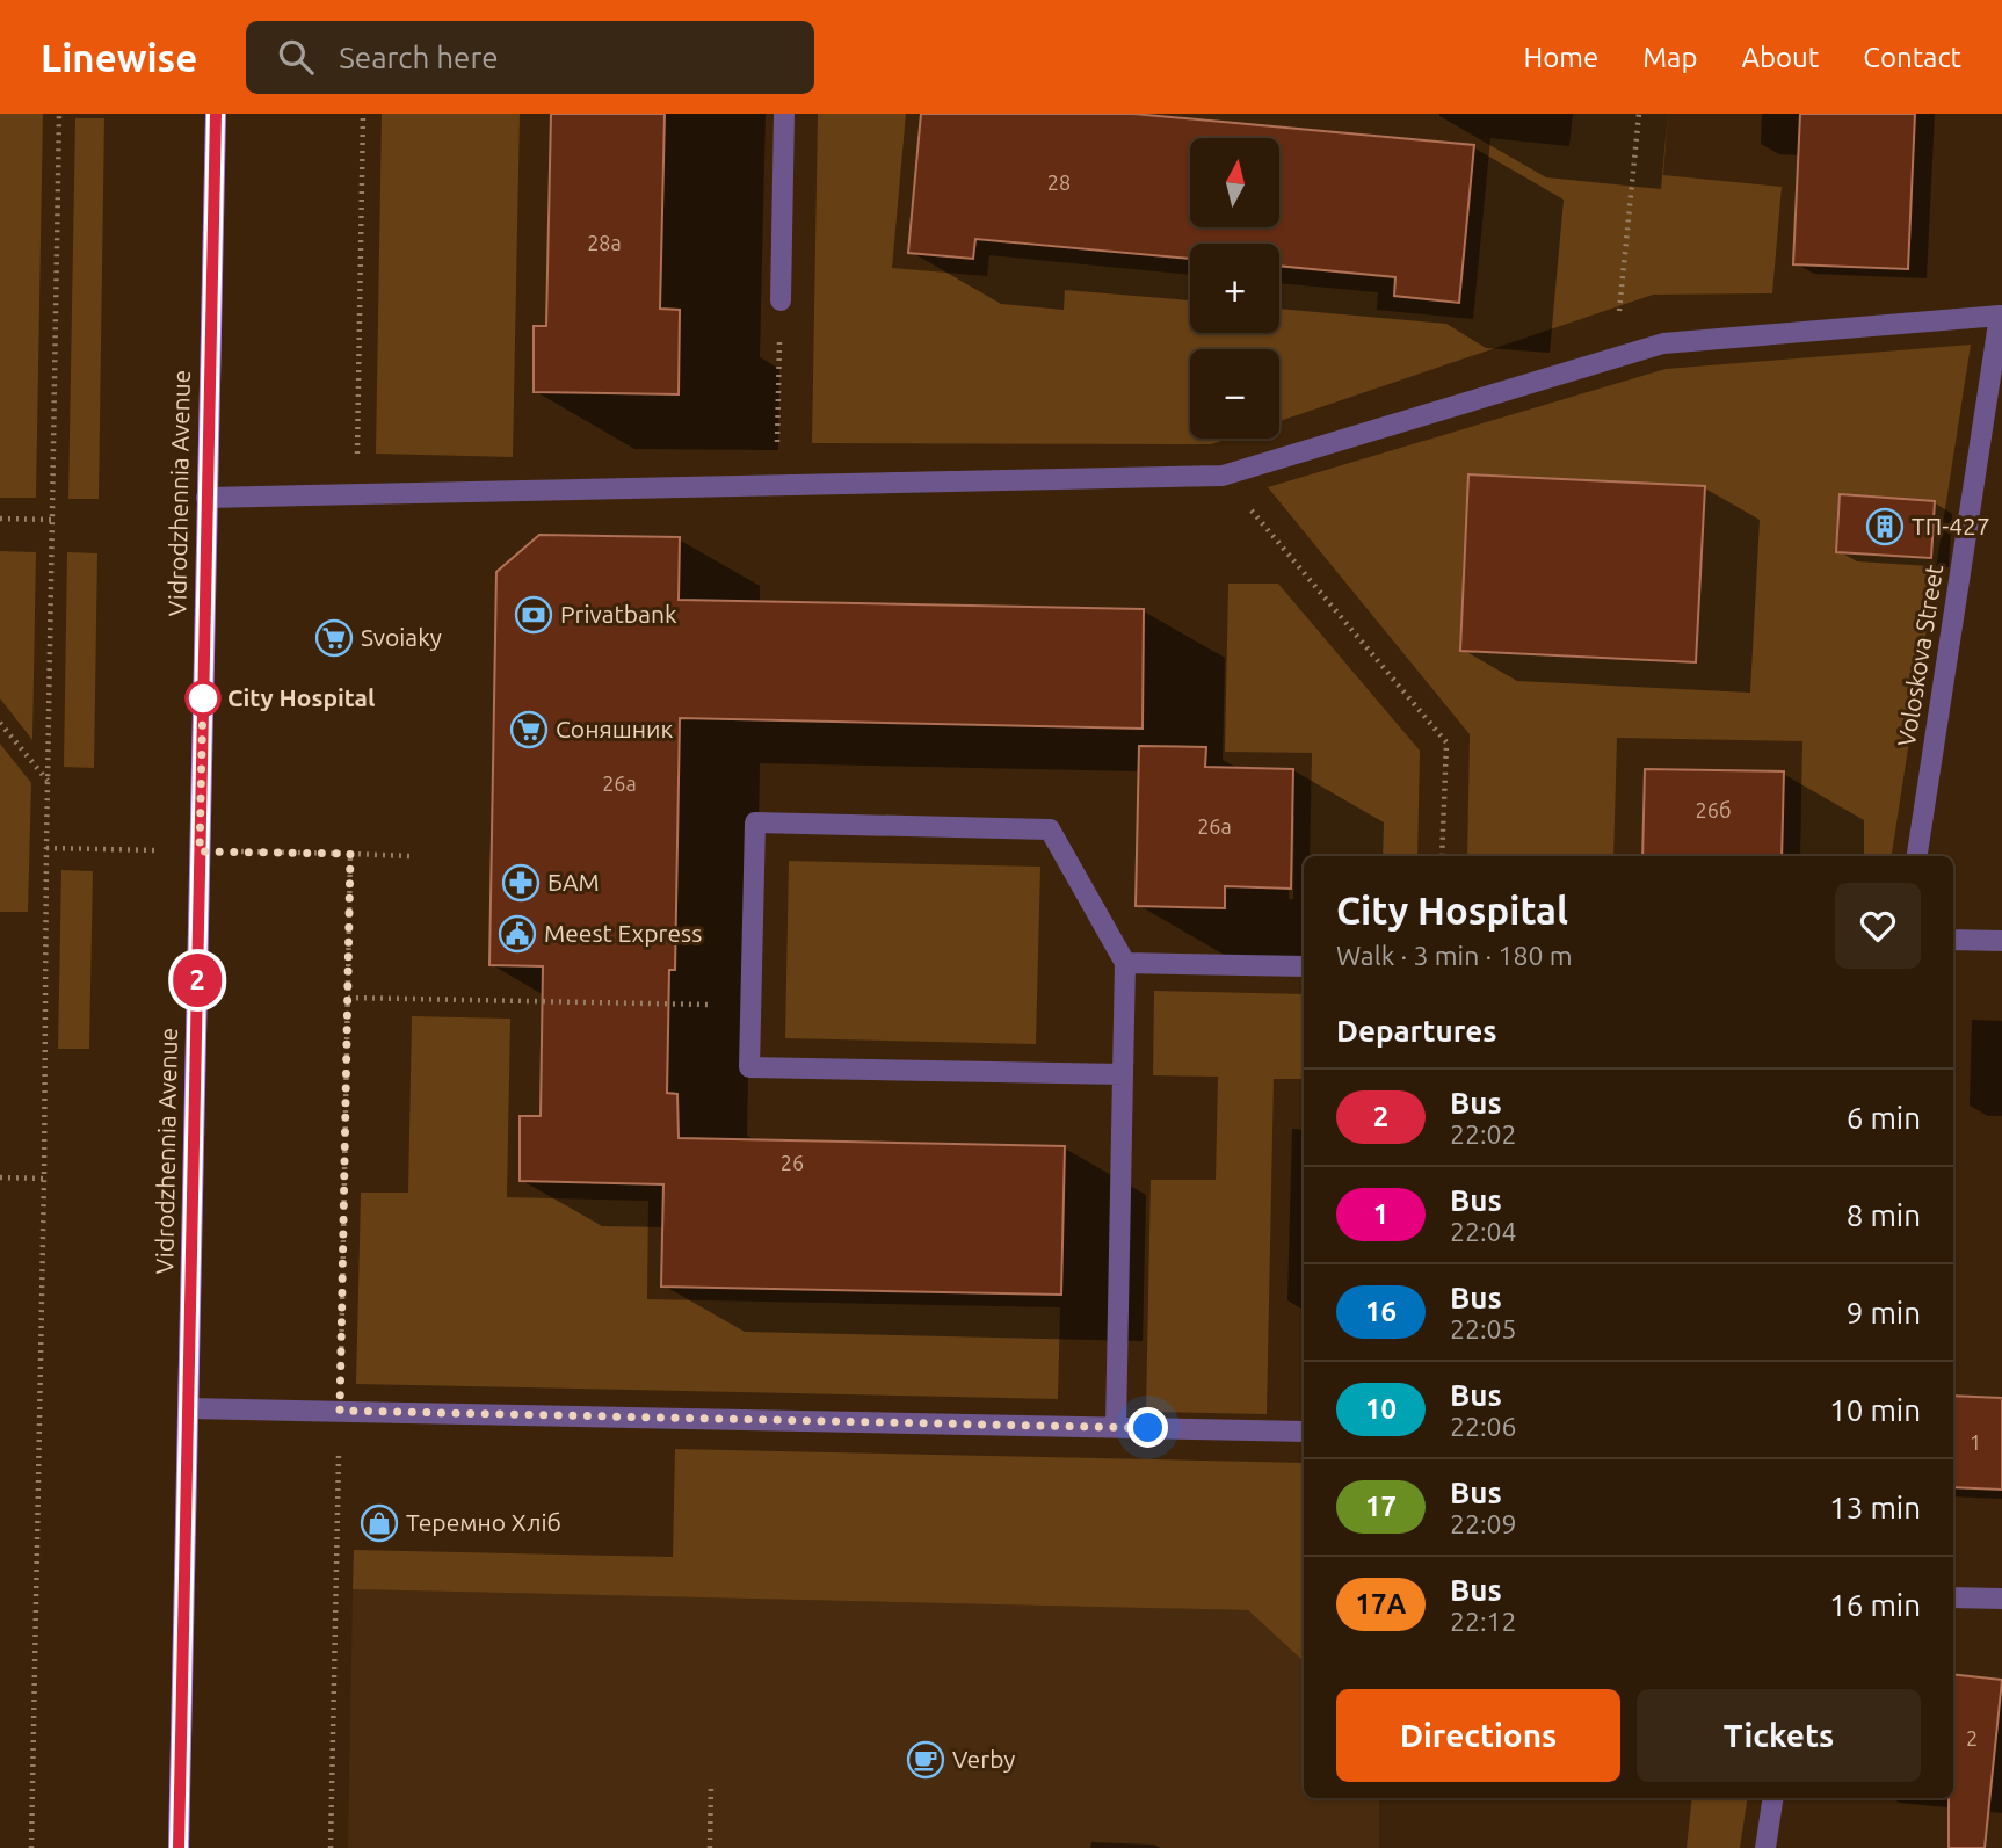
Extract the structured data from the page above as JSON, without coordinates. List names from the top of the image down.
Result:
{
  "streets": {
    "main road": ["Vidrodzhennia Avenue"],
    "street": ["Voloskova Street"]
  },
  "places": {
    "building": ["ТП-427"],
    "bank": ["Privatbank"],
    "supermarket": ["Svoiaky", "Соняшник"],
    "other": ["City Hospital"],
    "pharmacy": ["БАМ"],
    "public building": ["Meest Express"],
    "shop": ["Теремно Хліб"],
    "cafe": ["Verby"]
  },
  "lines": ["bus line 2"],
  "house_numbers": [
    "28",
    "28а",
    "26а",
    "26б",
    "26а",
    "26",
    "1",
    "2"
  ],
  "north": "top",
  "page": {
    "header": "Linewise",
    "search": "Search here",
    "nav": [
      "Home",
      "Map",
      "About",
      "Contact"
    ],
    "on_map": "2",
    "map_buttons": ["+", "−"],
    "heading": [
      ["City Hospital", "Walk · 3 min · 180 m"],
      "Departures"
    ],
    "list": [
      {
        "mark": "2",
        "name": "Bus",
        "note": "22:02",
        "value": "6 min"
      },
      {
        "mark": "1",
        "name": "Bus",
        "note": "22:04",
        "value": "8 min"
      },
      {
        "mark": "16",
        "name": "Bus",
        "note": "22:05",
        "value": "9 min"
      },
      {
        "mark": "10",
        "name": "Bus",
        "note": "22:06",
        "value": "10 min"
      },
      {
        "mark": "17",
        "name": "Bus",
        "note": "22:09",
        "value": "13 min"
      },
      {
        "mark": "17А",
        "name": "Bus",
        "note": "22:12",
        "value": "16 min"
      }
    ],
    "buttons": ["Directions", "Tickets"]
  }
}
